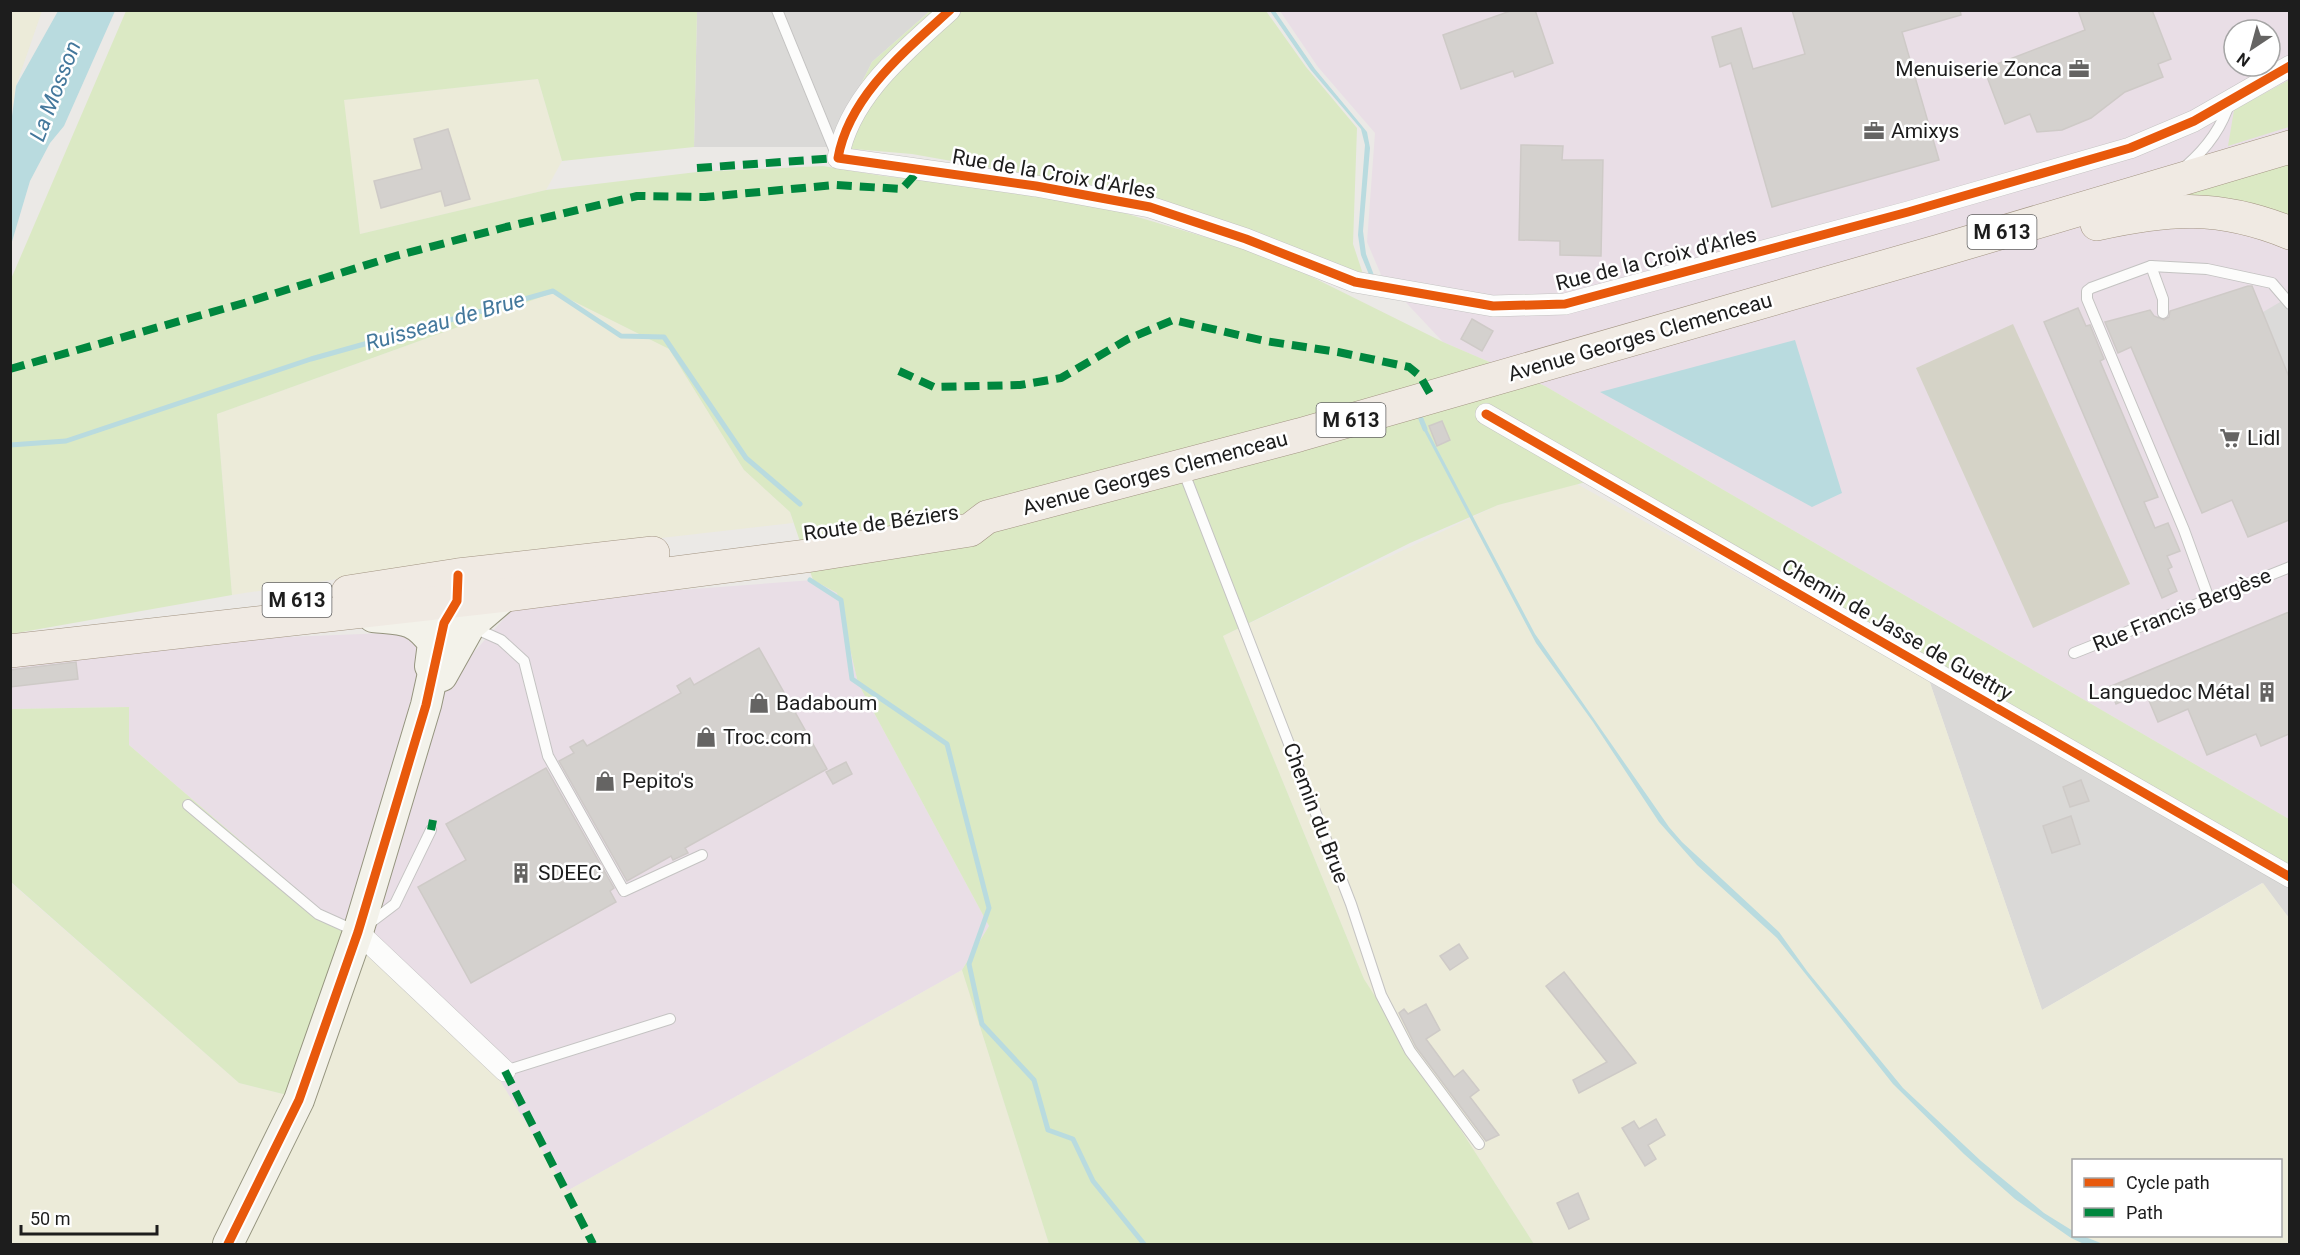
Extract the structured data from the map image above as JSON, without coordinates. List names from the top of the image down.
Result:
{
  "streets": {
    "main road": ["M 613", "Avenue Georges Clemenceau", "Route de Béziers"],
    "street": ["Rue de la Croix d'Arles", "Chemin de Jasse de Guettry"],
    "lane": ["Rue Francis Bergèse", "Chemin du Brue"]
  },
  "crossings": [
    ["M 613", "Avenue Georges Clemenceau"],
    ["Avenue Georges Clemenceau", "Route de Béziers"],
    ["Avenue Georges Clemenceau", "Chemin du Brue"]
  ],
  "water": ["La Mosson", "Ruisseau de Brue"],
  "places": {
    "office": ["Menuiserie Zonca", "Amixys"],
    "supermarket": ["Lidl"],
    "building": ["Languedoc Métal", "SDEEC"],
    "shop": ["Badaboum", "Troc.com", "Pepito's"]
  },
  "legend": ["Cycle path", "Path"],
  "scale_bar": "50 m",
  "north": "bottom left"
}
